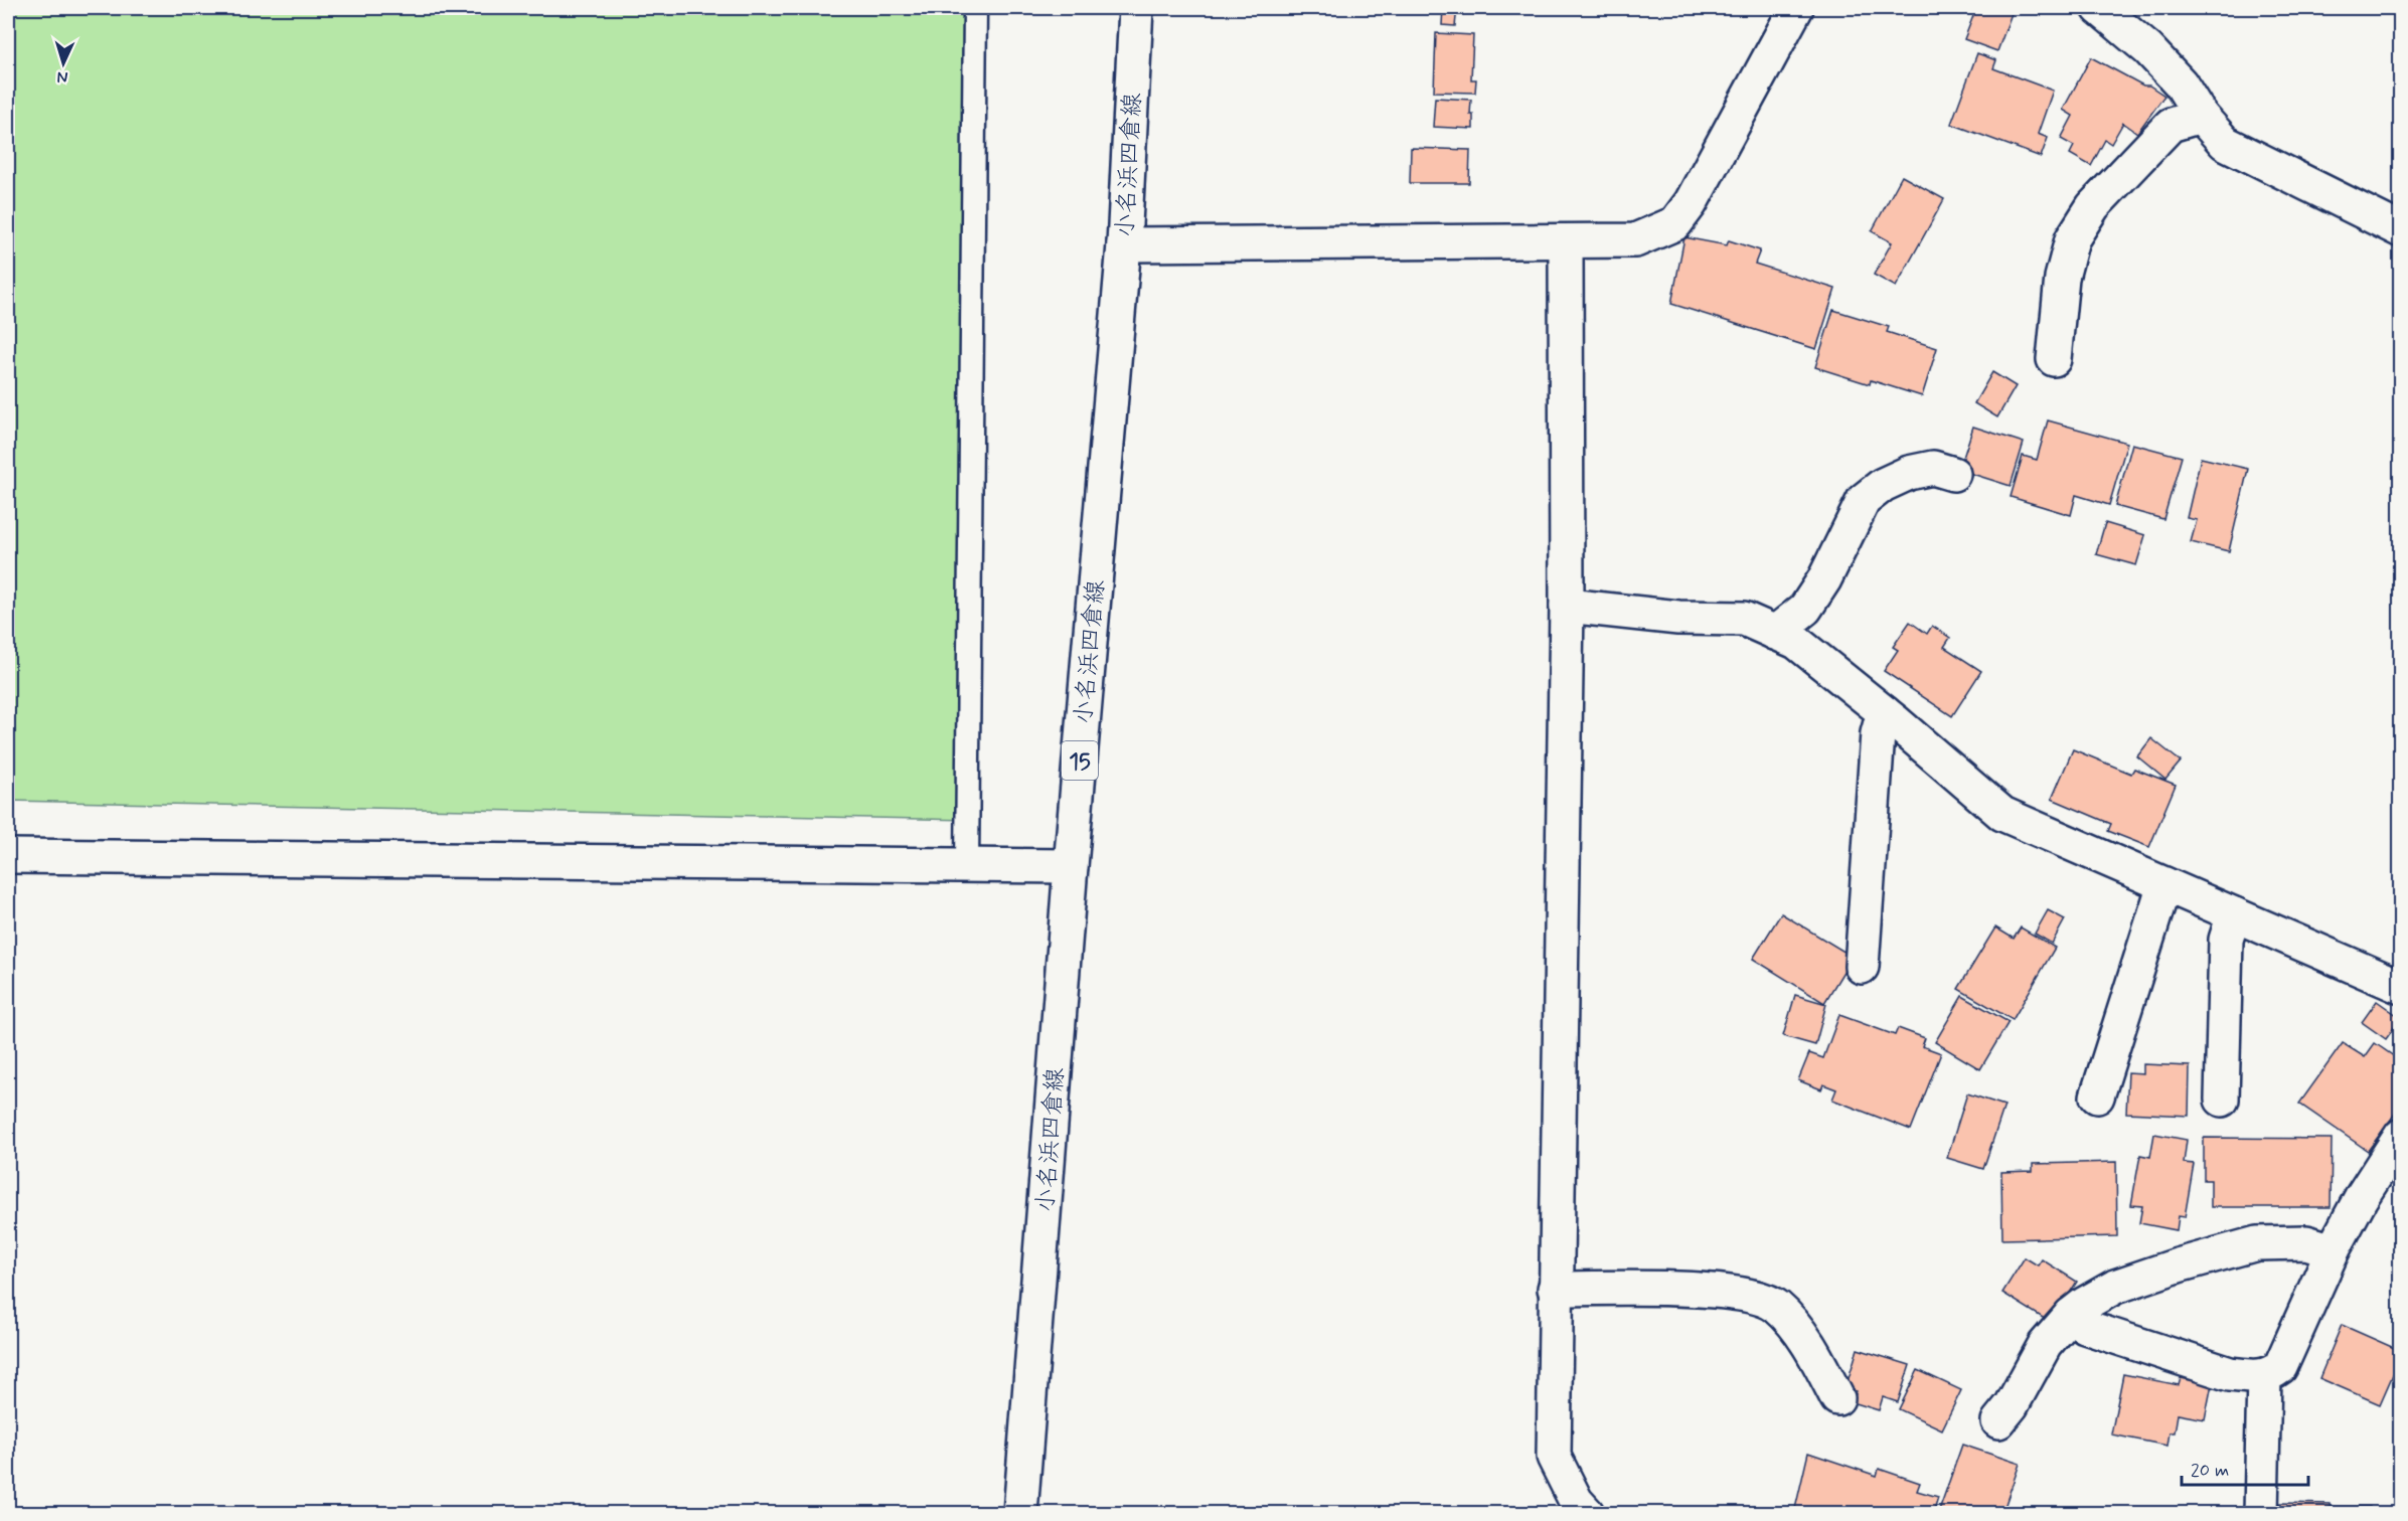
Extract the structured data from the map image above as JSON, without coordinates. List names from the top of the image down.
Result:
{
  "streets": {
    "street": ["小名浜四倉線", "15"]
  },
  "scale_bar": "20 m",
  "north": "bottom"
}
